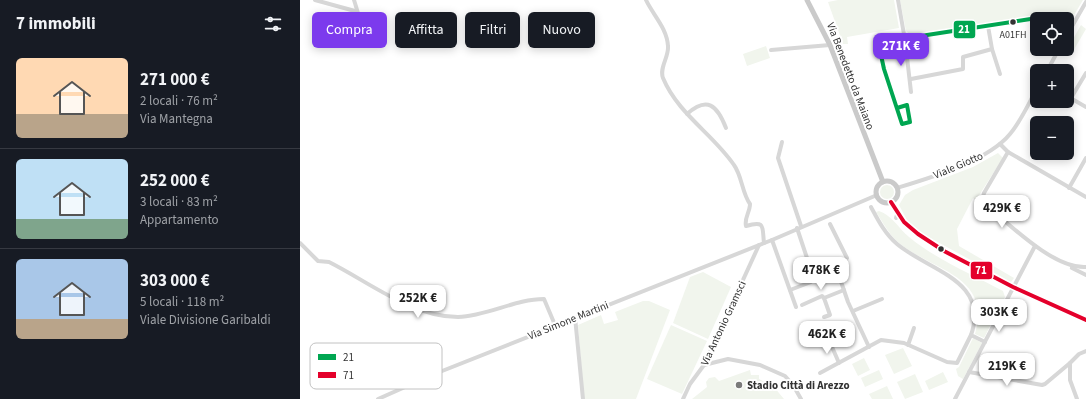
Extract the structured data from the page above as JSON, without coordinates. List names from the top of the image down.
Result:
{
  "streets": {
    "main road": ["Via Benedetto da Maiano"],
    "street": ["Viale Giotto", "Via Simone Martini", "Via Antonio Gramsci"]
  },
  "crossings": [
    ["Via Benedetto da Maiano", "Viale Giotto"],
    ["Via Simone Martini", "Via Antonio Gramsci"]
  ],
  "places": ["A01FH", "Stadio Città di Arezzo"],
  "lines": ["transit line 21", "transit line 71"],
  "legend": ["21", "71"],
  "page": {
    "heading": "7 immobili",
    "map_buttons": ["+", "−"],
    "chip": [
      "Compra",
      "Affitta",
      "Filtri",
      "Nuovo"
    ],
    "price": [
      "271K €",
      "429K €",
      "478K €",
      "252K €",
      "303K €",
      "462K €",
      "219K €"
    ],
    "list": [
      {
        "name": "271 000 €",
        "note": "2 locali · 76 m² · Via Mantegna"
      },
      {
        "name": "252 000 €",
        "note": "3 locali · 83 m² · Appartamento"
      },
      {
        "name": "303 000 €",
        "note": "5 locali · 118 m² · Viale Divisione Garibaldi"
      }
    ]
  }
}
